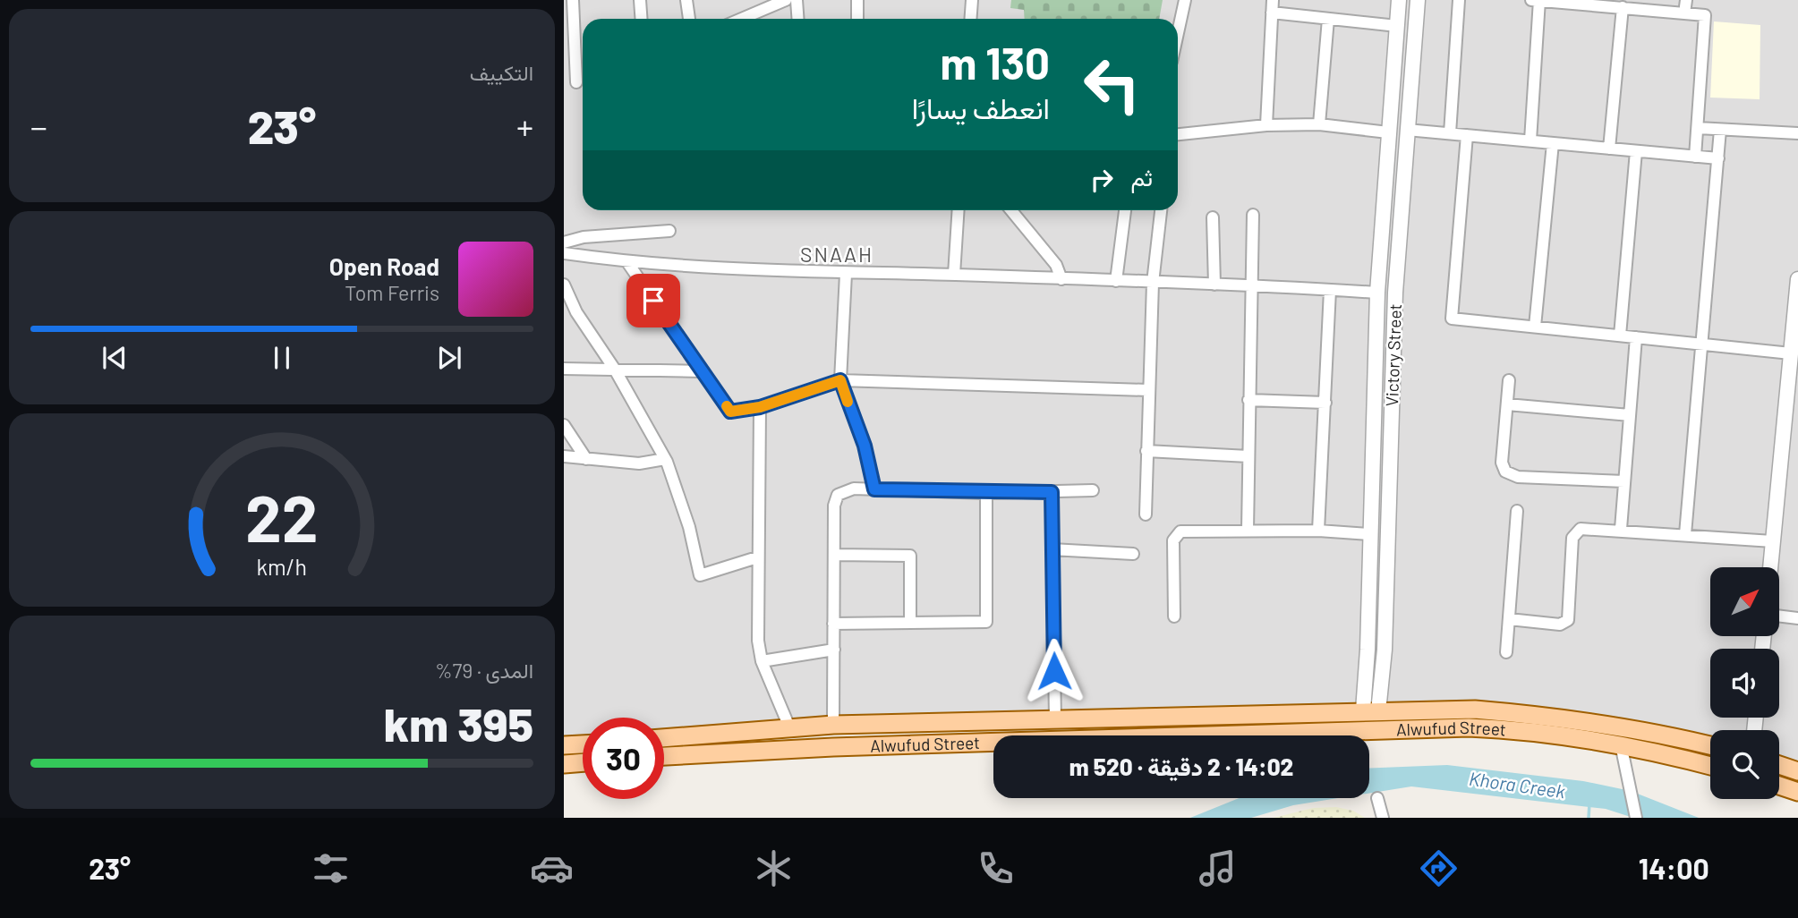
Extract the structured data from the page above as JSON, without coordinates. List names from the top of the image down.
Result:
{
  "streets": {
    "main road": ["Alwufud Street"],
    "street": ["Victory Street"]
  },
  "crossings": [
    ["Victory Street", "Alwufud Street"]
  ],
  "districts": ["SNAAH"],
  "water": ["Khora Creek"],
  "north": "top right",
  "page": {
    "tile": [
      "التكييف",
      ["المدى · 79%", "395 km"]
    ],
    "turn": ["130 m", "انعطف يسارًا"],
    "heat": ["−", "23°", "+"],
    "then": "ثم",
    "song": ["Open Road", "Tom Ferris"],
    "limit": "30",
    "trip": "14:02 · 2 دقيقة · 520 m",
    "tabs": ["14:00", "23°"],
    "gauge": ["22", "km/h"]
  }
}
